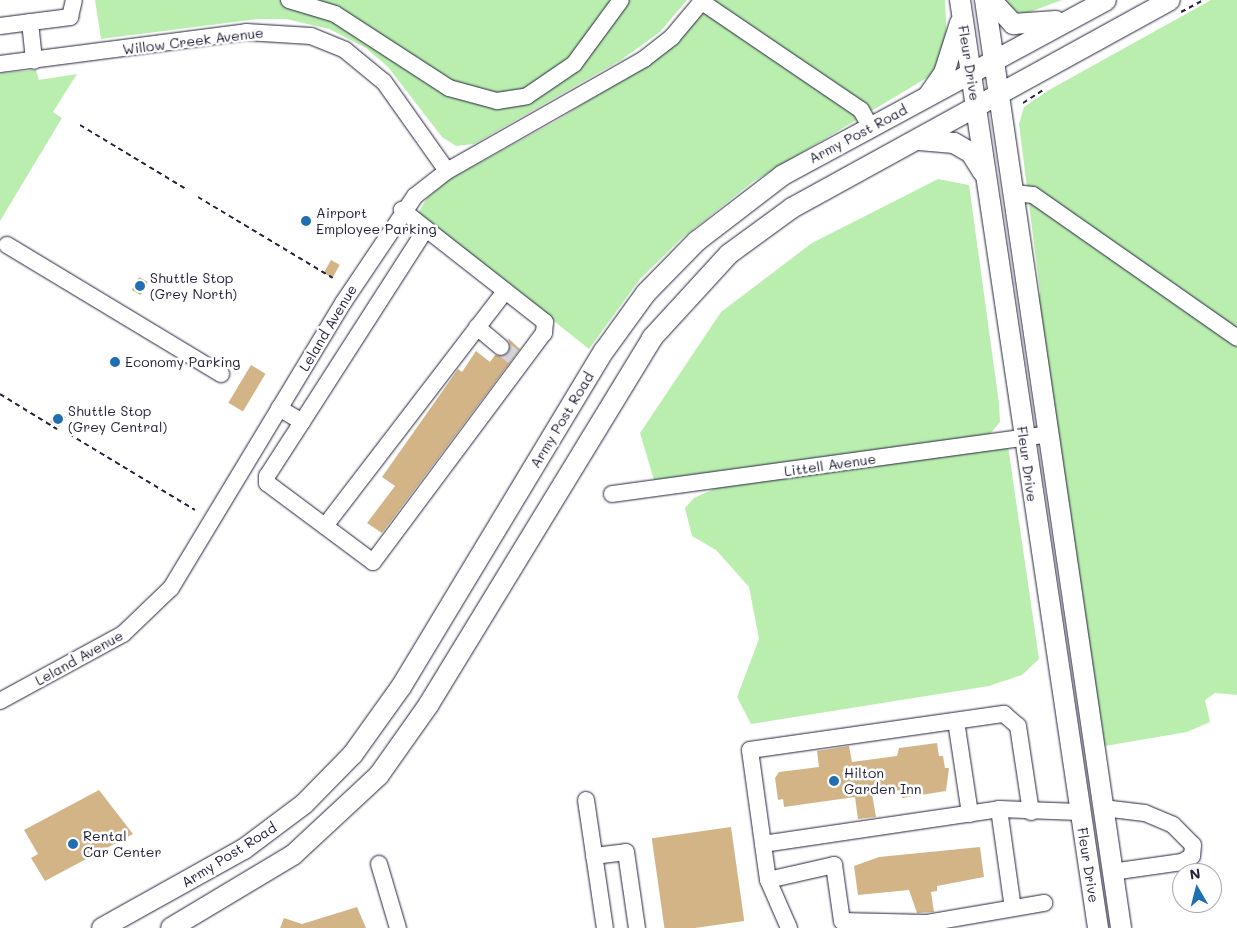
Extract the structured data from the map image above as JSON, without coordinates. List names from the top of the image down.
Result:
{
  "streets": {
    "main road": ["Fleur Drive", "Army Post Road"],
    "street": ["Willow Creek Avenue", "Leland Avenue", "Littell Avenue"]
  },
  "crossings": [
    ["Willow Creek Avenue", "Leland Avenue"],
    ["Fleur Drive", "Army Post Road"],
    ["Fleur Drive", "Littell Avenue"]
  ],
  "places": [
    "Airport Employee Parking",
    "Shuttle Stop (Grey North)",
    "Economy Parking",
    "Shuttle Stop (Grey Central)",
    "Hilton Garden Inn",
    "Rental Car Center"
  ],
  "north": "top"
}
